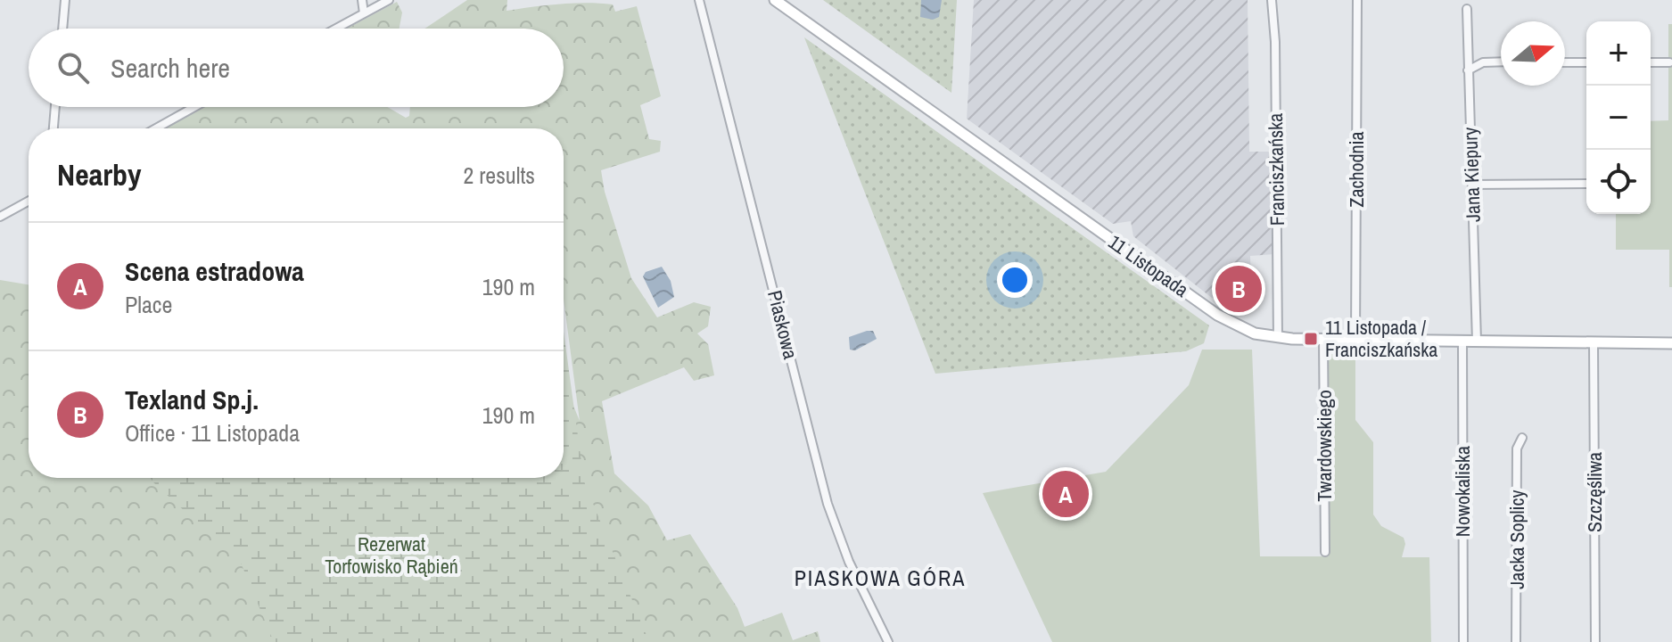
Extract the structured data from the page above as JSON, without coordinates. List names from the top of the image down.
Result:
{
  "streets": {
    "street": [
      "Franciszkańska",
      "Zachodnia",
      "Jana Kiepury",
      "11 Listopada",
      "Piaskowa",
      "Twardowskiego",
      "Nowokaliska",
      "Szczęśliwa",
      "Jacka Soplicy"
    ]
  },
  "crossings": [
    ["Franciszkańska", "11 Listopada"],
    ["Zachodnia", "11 Listopada"],
    ["Jana Kiepury", "11 Listopada"],
    ["11 Listopada", "Twardowskiego"],
    ["11 Listopada", "Nowokaliska"],
    ["11 Listopada", "Szczęśliwa"]
  ],
  "districts": ["PIASKOWA GÓRA"],
  "parks": ["Rezerwat Torfowisko Rąbień"],
  "places": {
    "transit": ["11 Listopada / Franciszkańska"]
  },
  "north": "right",
  "page": {
    "map_buttons": ["+", "−"],
    "search": "Search here",
    "heading": ["Nearby", "2 results"],
    "list": [
      {
        "mark": "A",
        "name": "Scena estradowa",
        "note": "Place",
        "value": "190 m"
      },
      {
        "mark": "B",
        "name": "Texland Sp.j.",
        "note": "Office · 11 Listopada",
        "value": "190 m"
      }
    ],
    "pins": ["B", "A"]
  }
}
